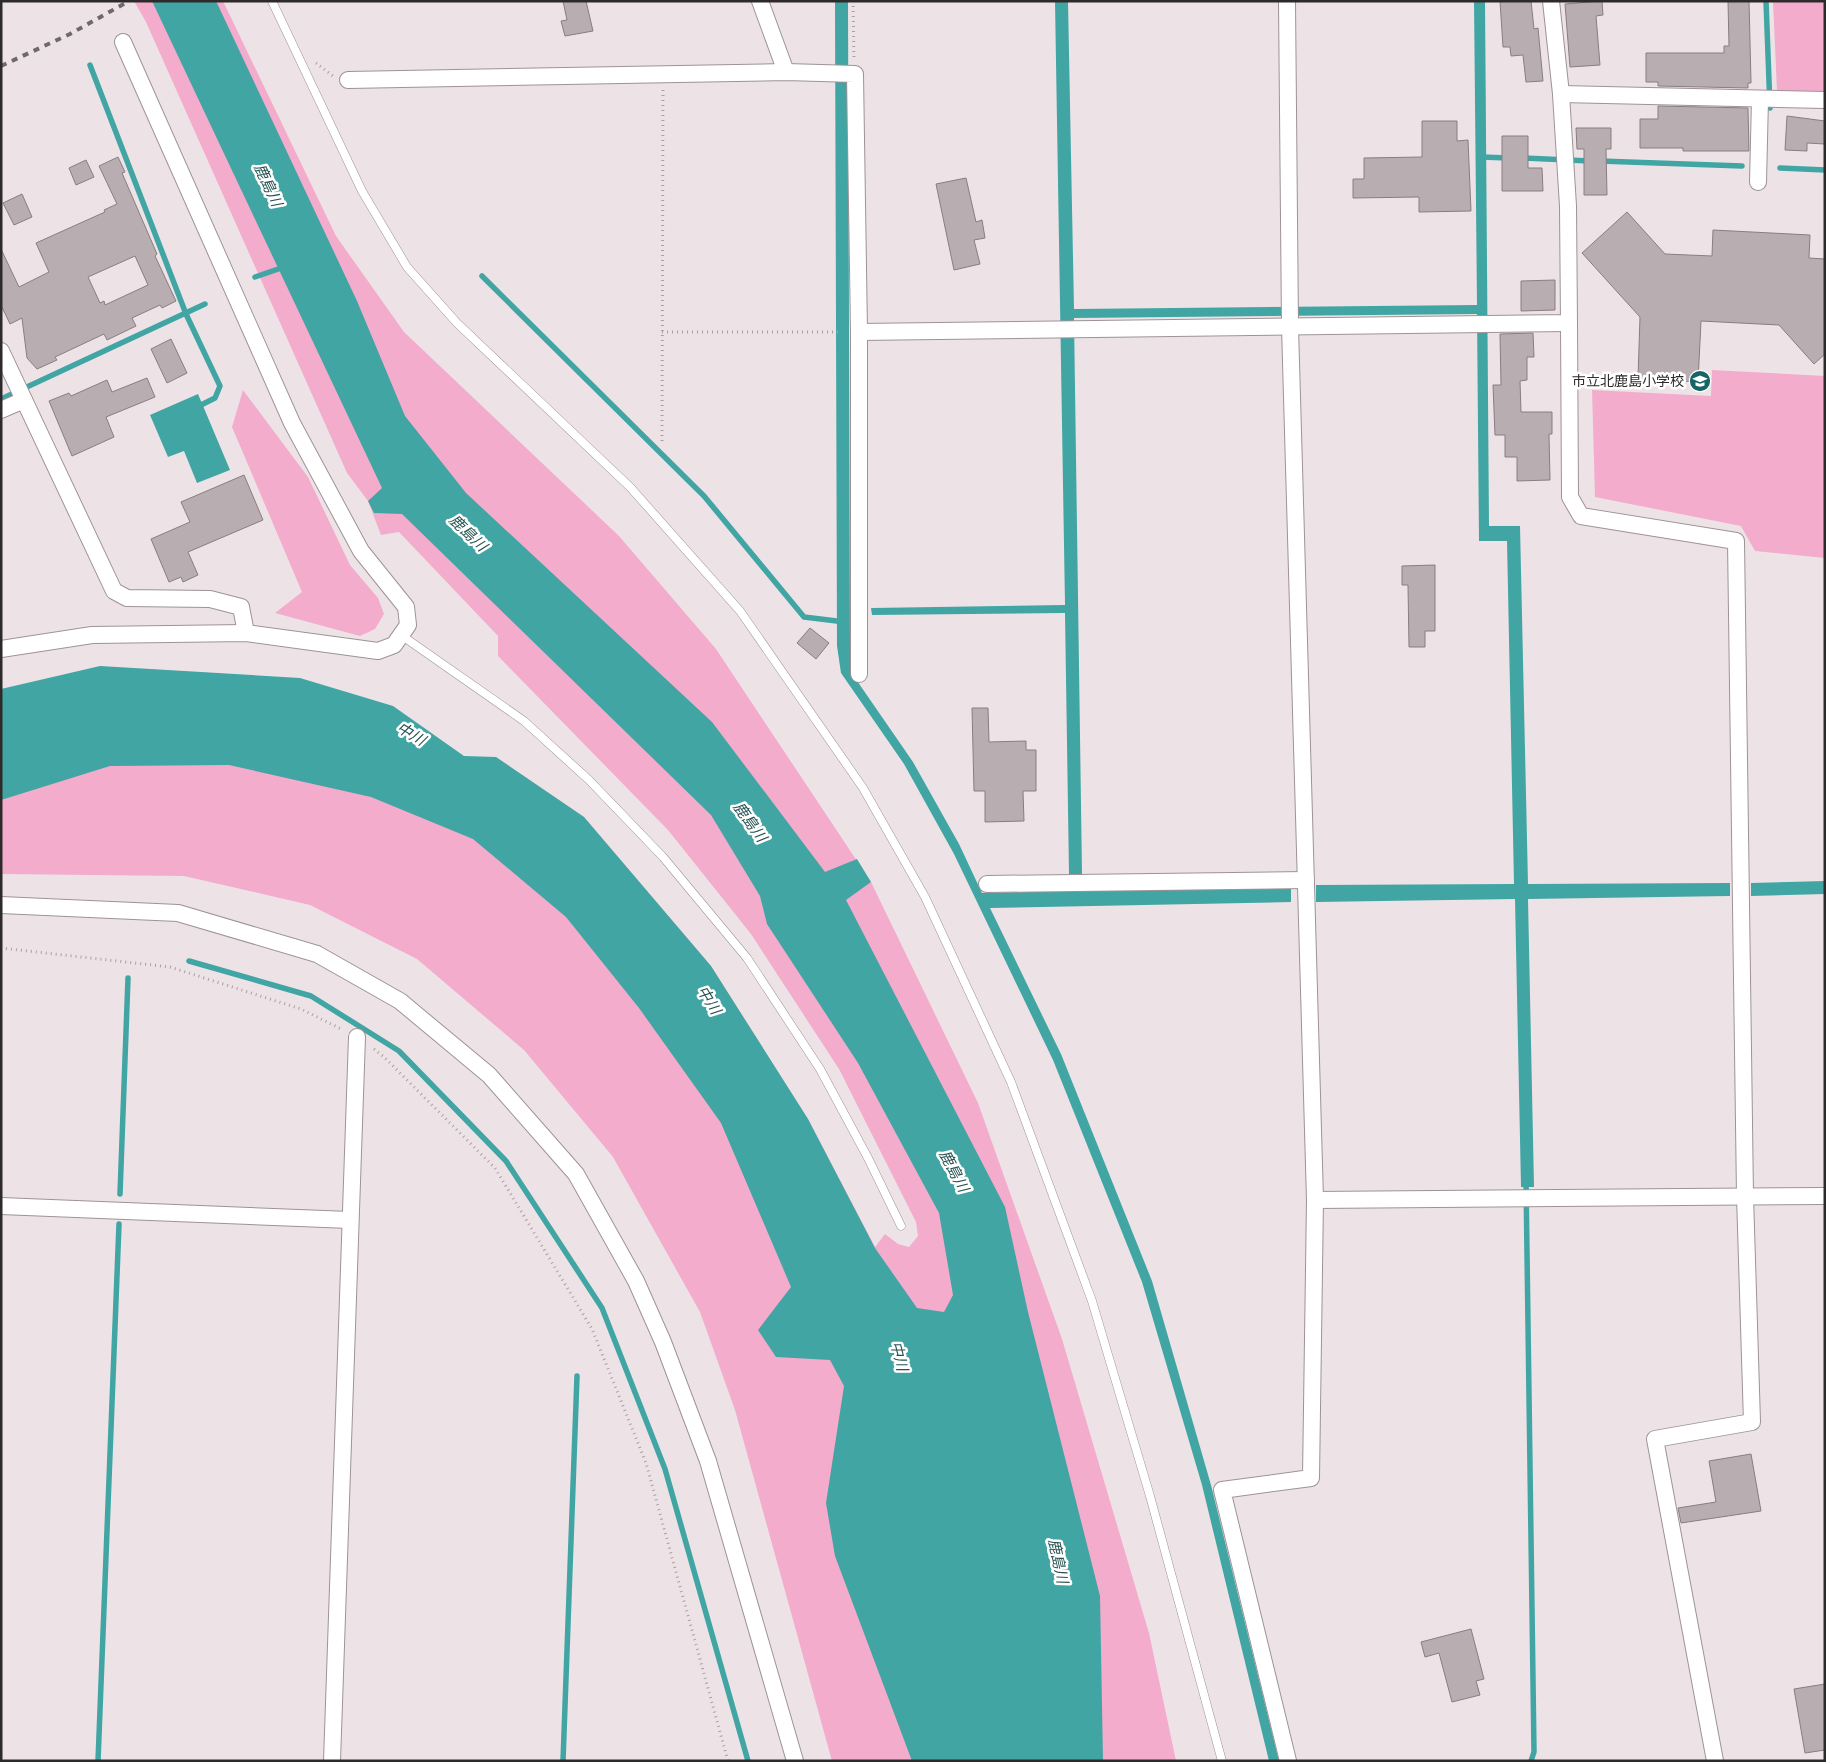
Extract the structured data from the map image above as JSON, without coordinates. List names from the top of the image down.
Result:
{
  "water": ["鹿島川", "中川"],
  "places": {
    "school or university": ["市立北鹿島小学校"]
  }
}
